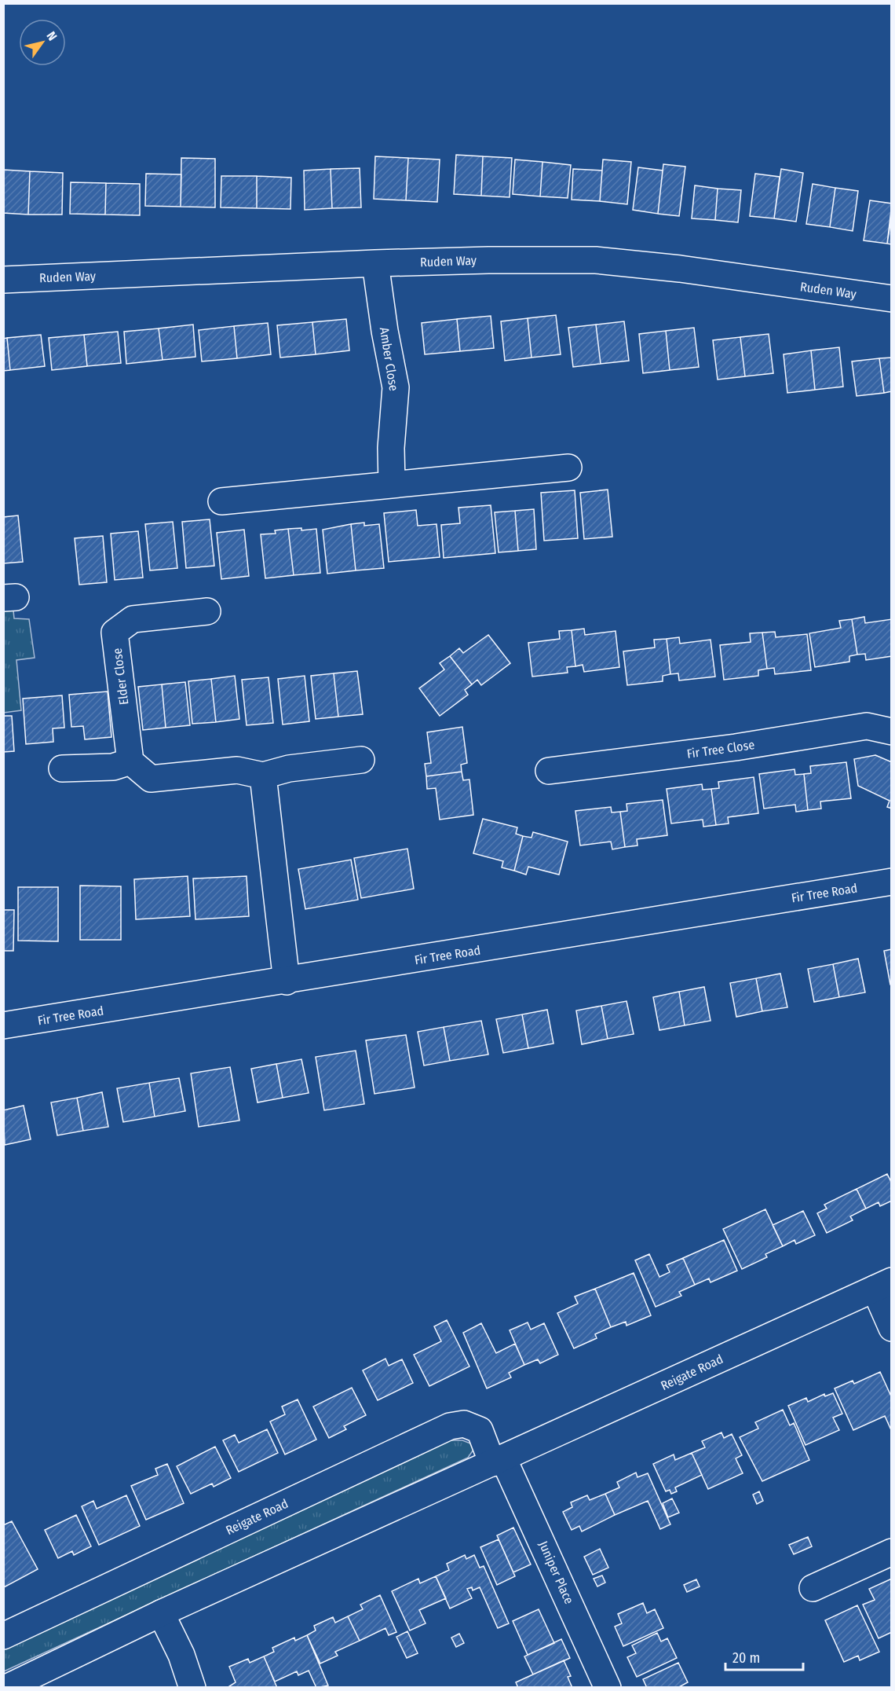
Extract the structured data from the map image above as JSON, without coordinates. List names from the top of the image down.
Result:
{
  "streets": {
    "main road": [
      "Ruden Way",
      "Amber Close",
      "Elder Close",
      "Fir Tree Close",
      "Fir Tree Road",
      "Reigate Road",
      "Juniper Place"
    ]
  },
  "crossings": [
    ["Ruden Way", "Amber Close"],
    ["Reigate Road", "Juniper Place"]
  ],
  "scale_bar": "20 m",
  "north": "top right"
}
